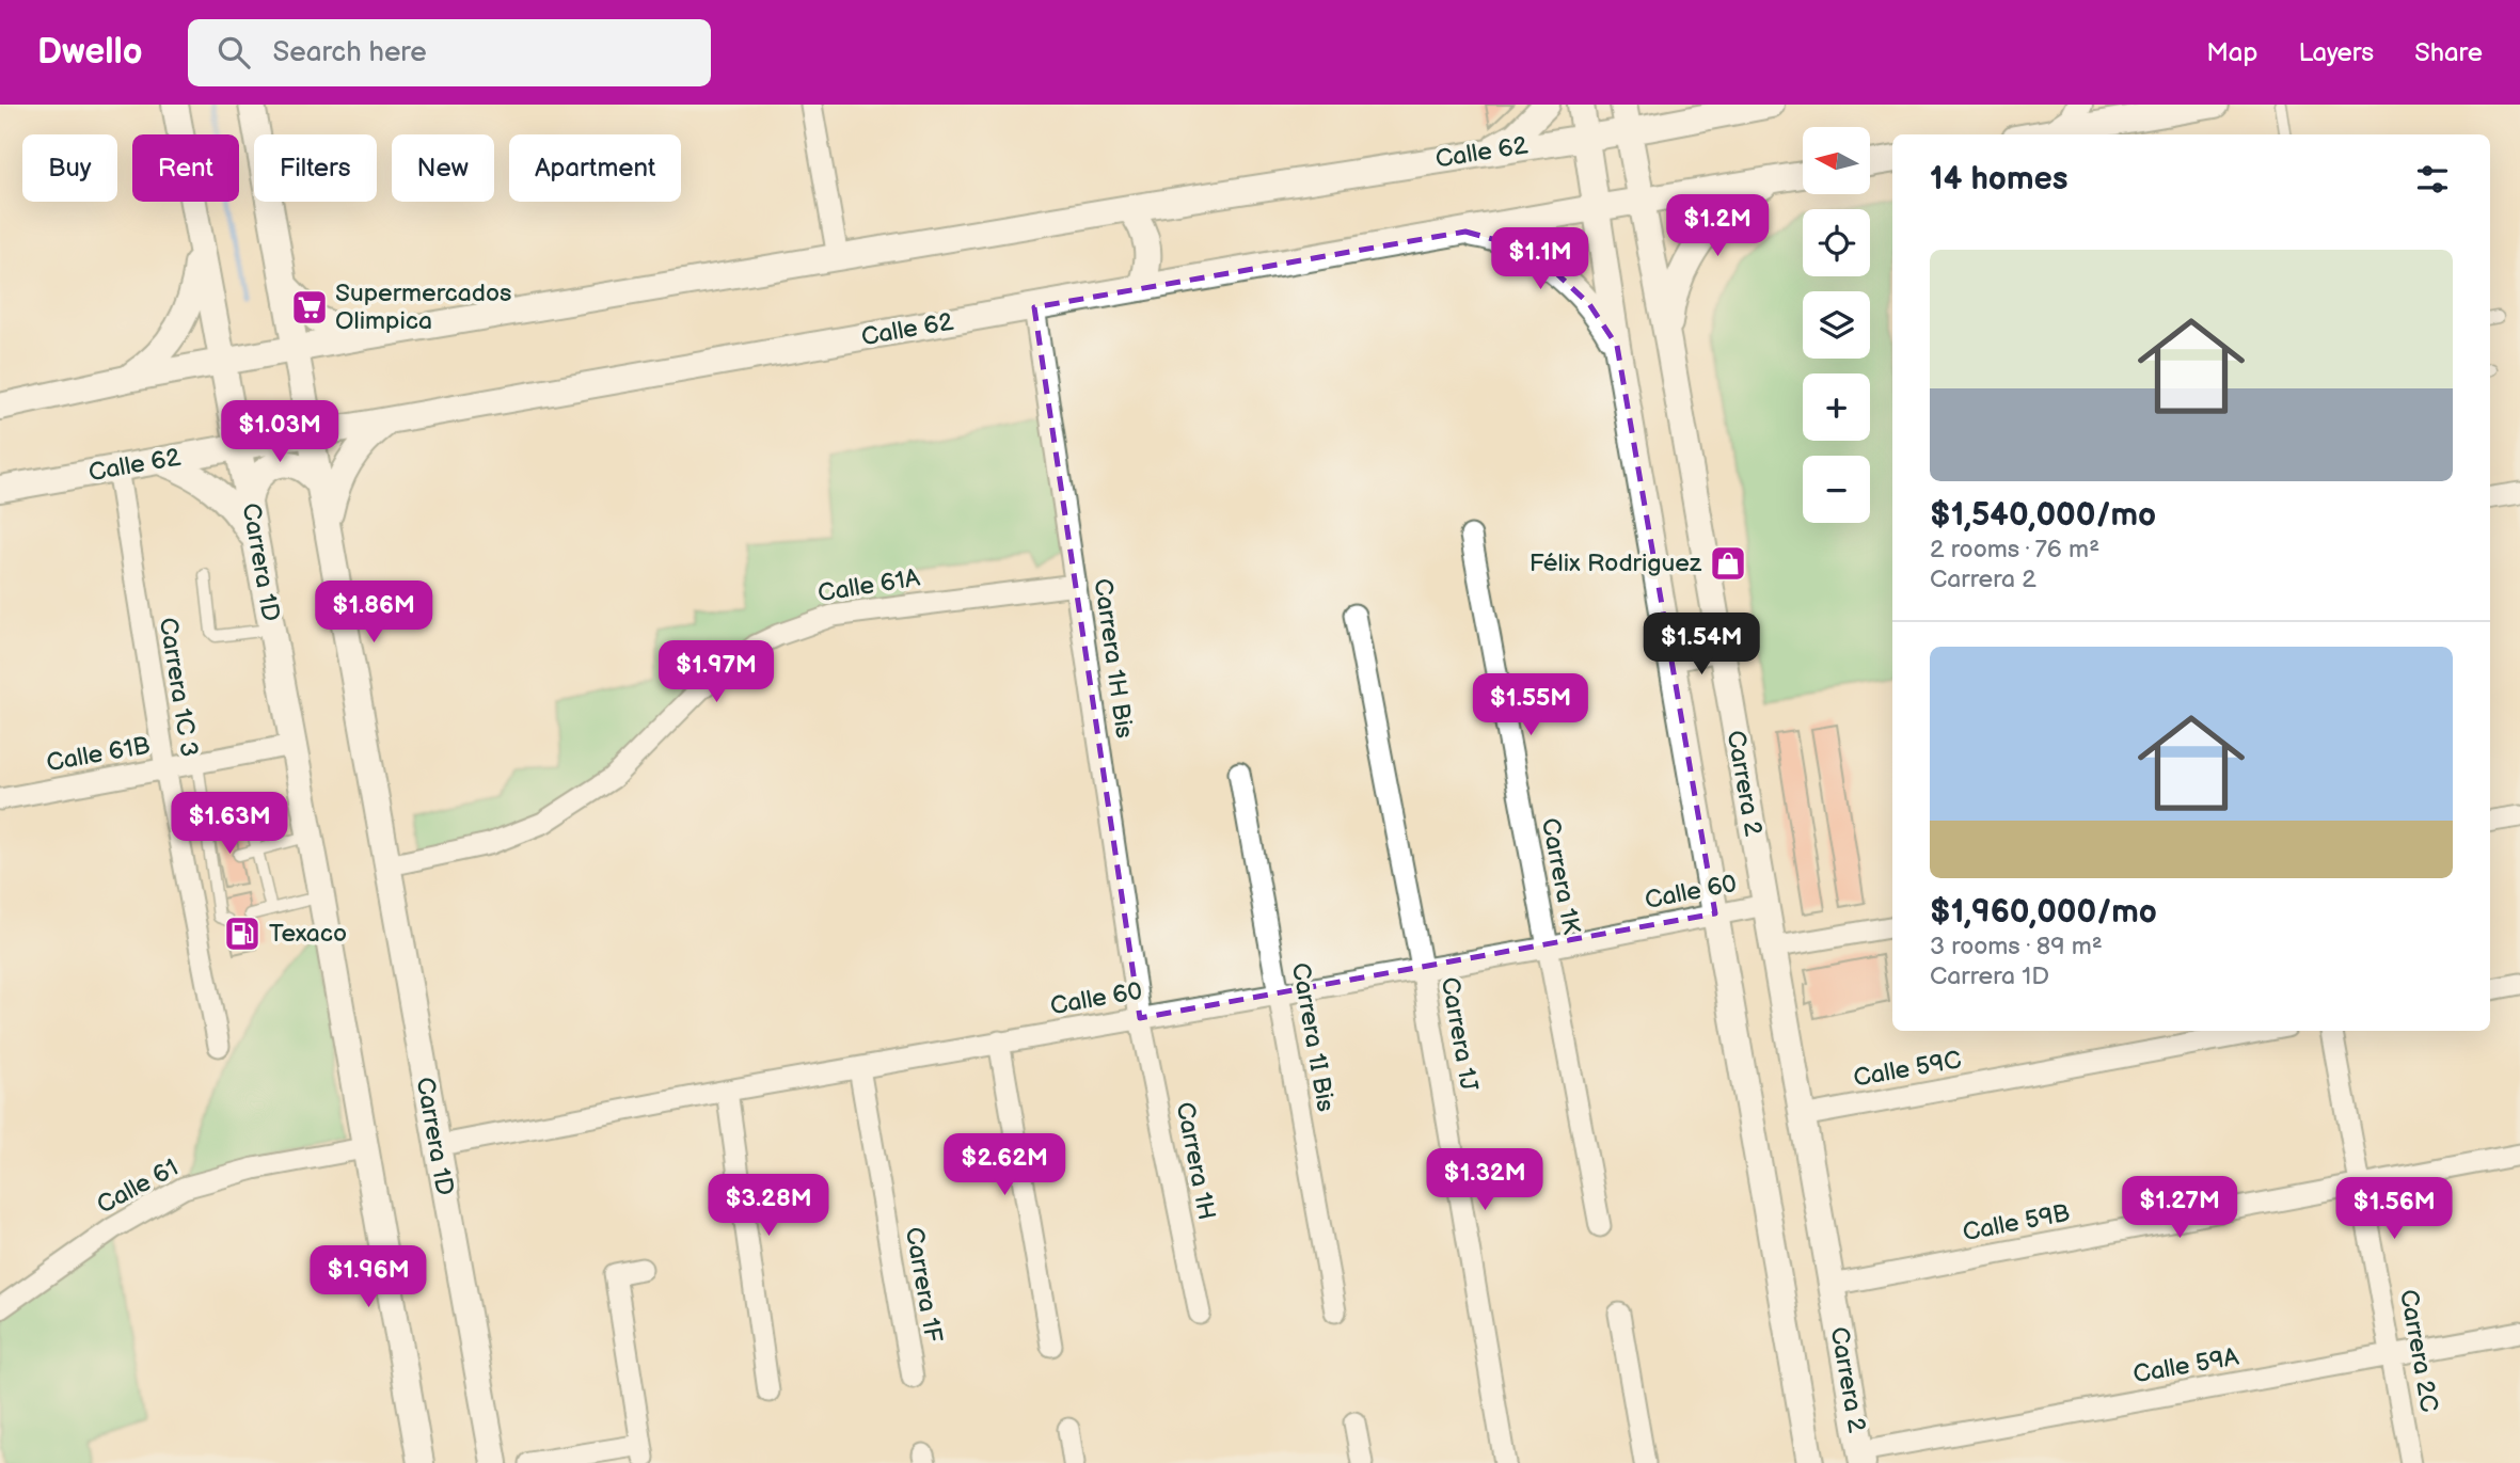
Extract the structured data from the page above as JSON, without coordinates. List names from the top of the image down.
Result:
{
  "streets": {
    "street": [
      "Calle 62",
      "Carrera 1D",
      "Calle 61A",
      "Carrera 1H Bis",
      "Carrera 1C 3",
      "Calle 61B",
      "Carrera 2",
      "Carrera 1K",
      "Calle 60",
      "Carrera 1J",
      "Carrera 1I Bis",
      "Calle 59C",
      "Carrera 1H",
      "Calle 61",
      "Calle 59B",
      "Carrera 1F",
      "Carrera 2C",
      "Calle 59A"
    ]
  },
  "crossings": [
    ["Calle 62", "Carrera 1D"],
    ["Calle 62", "Carrera 1H Bis"],
    ["Calle 62", "Carrera 1C 3"],
    ["Calle 62", "Carrera 2"],
    ["Carrera 1D", "Calle 61A"],
    ["Carrera 1D", "Calle 61B"],
    ["Carrera 1D", "Calle 60"],
    ["Carrera 1D", "Calle 61"],
    ["Calle 61A", "Carrera 1H Bis"],
    ["Carrera 1H Bis", "Calle 60"],
    ["Carrera 1H Bis", "Carrera 1H"],
    ["Carrera 1C 3", "Calle 61B"],
    ["Carrera 2", "Calle 60"],
    ["Carrera 2", "Calle 59C"],
    ["Carrera 2", "Calle 59B"],
    ["Carrera 2", "Calle 59A"],
    ["Carrera 1K", "Calle 60"],
    ["Calle 60", "Carrera 1J"],
    ["Calle 60", "Carrera 1I Bis"],
    ["Calle 60", "Carrera 1H"],
    ["Calle 60", "Carrera 1F"],
    ["Calle 59B", "Carrera 2C"],
    ["Carrera 2C", "Calle 59A"]
  ],
  "places": {
    "supermarket": ["Supermercados Olimpica"],
    "shop": ["Félix Rodriguez"],
    "fuel station": ["Texaco"]
  },
  "north": "left",
  "page": {
    "header": "Dwello",
    "search": "Search here",
    "nav": ["Map", "Layers", "Share"],
    "map_buttons": ["+", "−"],
    "chip": [
      "Buy",
      "Rent",
      "Filters",
      "New",
      "Apartment"
    ],
    "heading": "14 homes",
    "price": [
      "$1.2M",
      "$1.1M",
      "$1.03M",
      "$1.86M",
      "$1.54M",
      "$1.97M",
      "$1.55M",
      "$1.63M",
      "$2.62M",
      "$1.32M",
      "$3.28M",
      "$1.27M",
      "$1.56M",
      "$1.96M"
    ],
    "list": [
      {
        "name": "$1,540,000/mo",
        "note": "2 rooms · 76 m² · Carrera 2"
      },
      {
        "name": "$1,960,000/mo",
        "note": "3 rooms · 89 m² · Carrera 1D"
      }
    ]
  }
}
